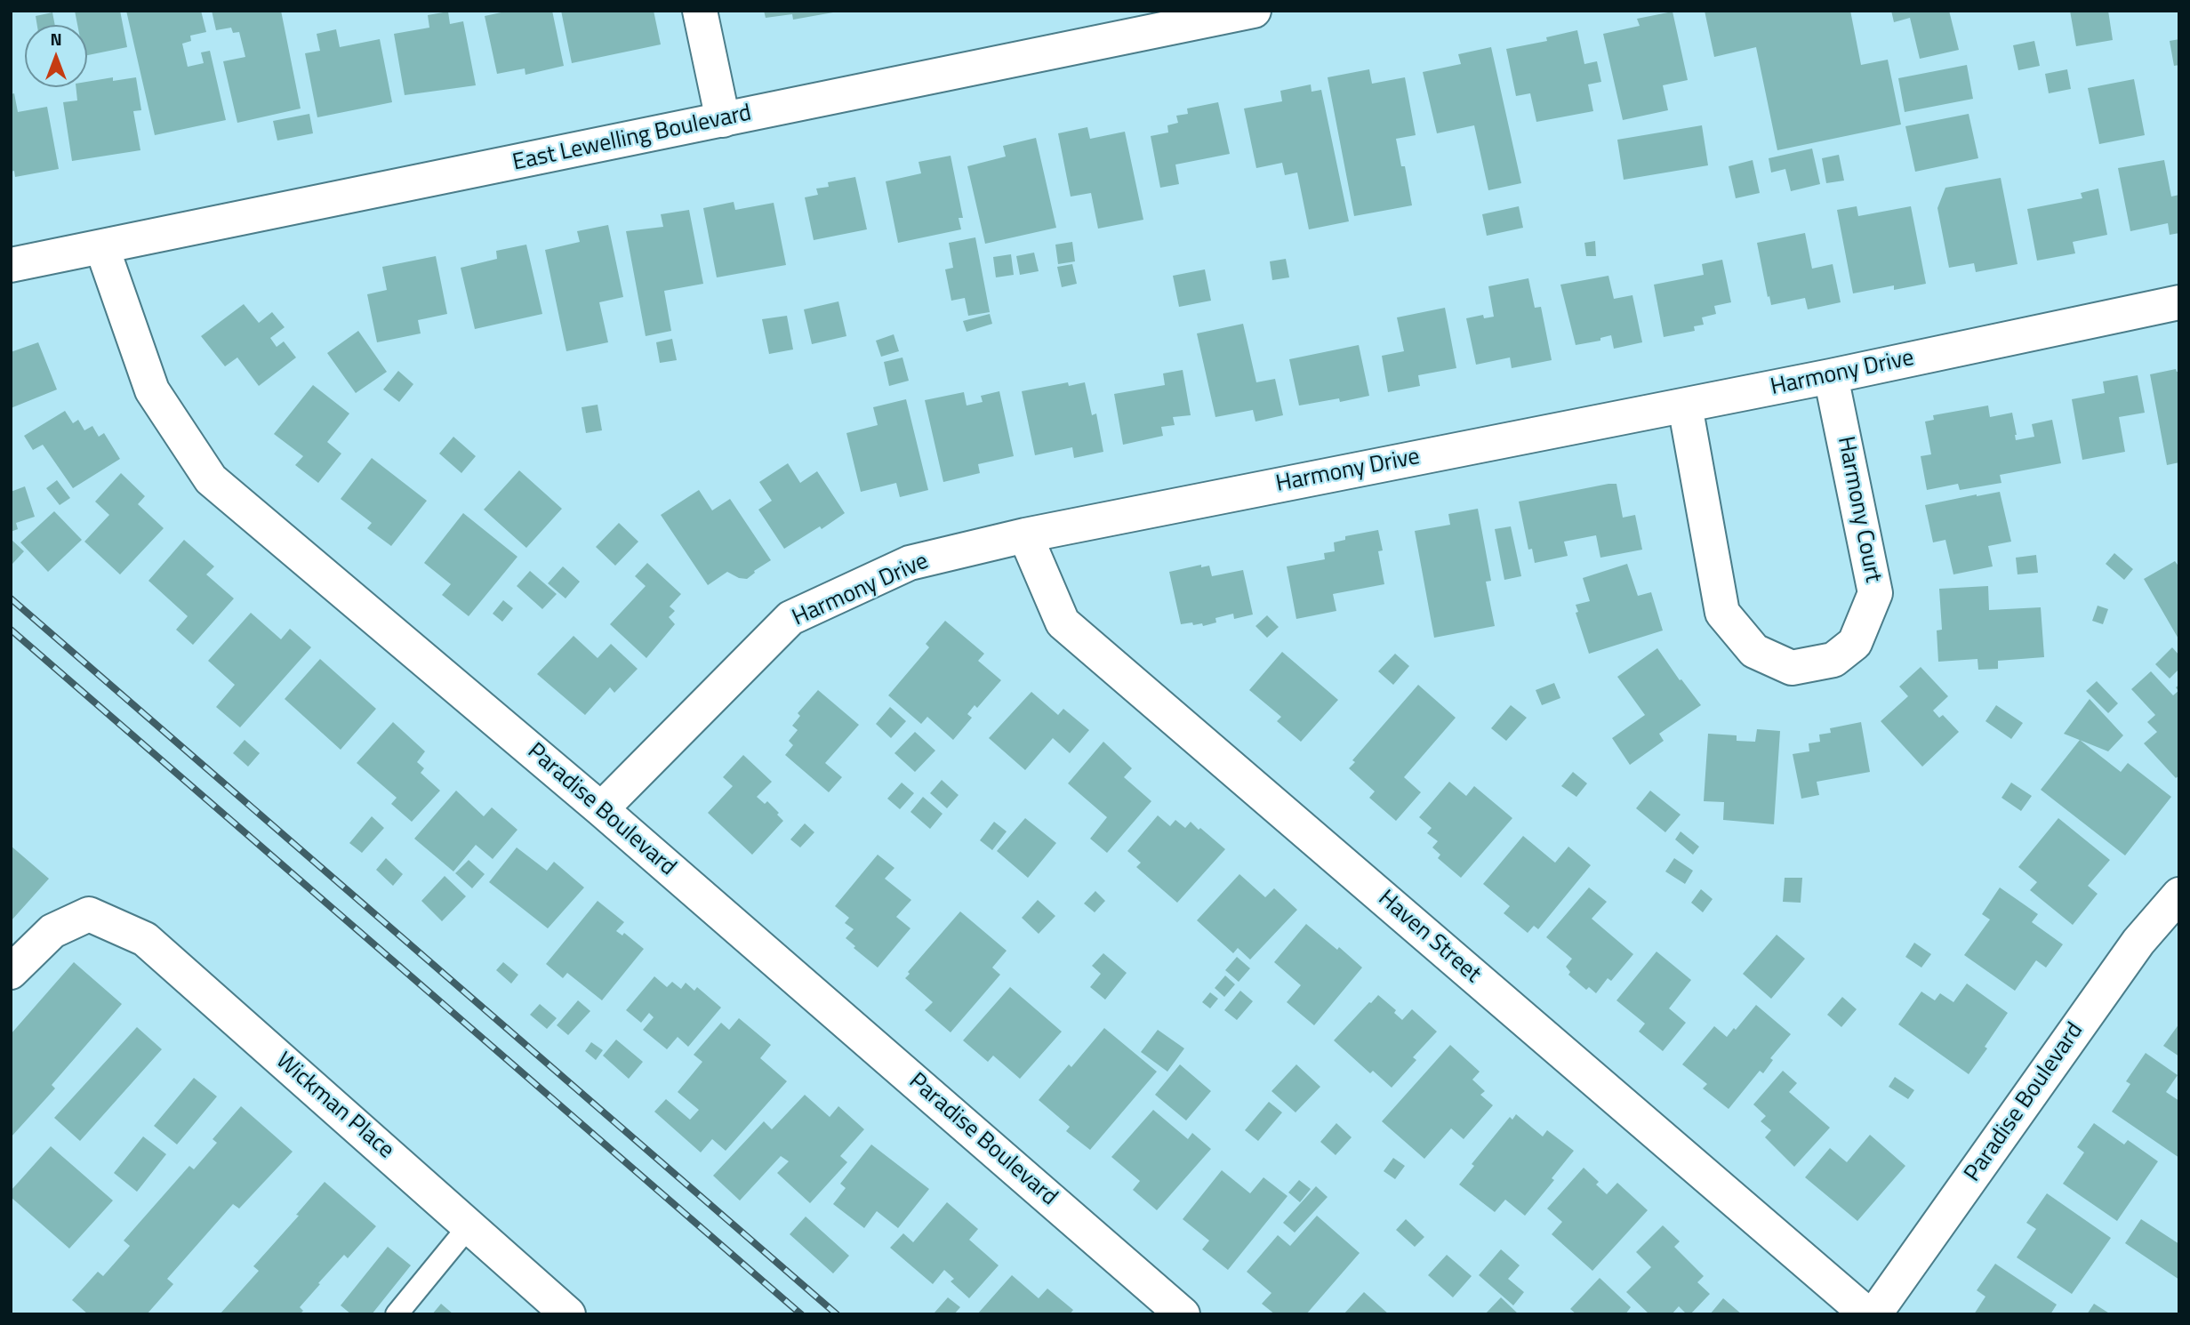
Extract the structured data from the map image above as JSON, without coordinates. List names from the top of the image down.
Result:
{
  "streets": {
    "street": [
      "East Lewelling Boulevard",
      "Harmony Drive",
      "Harmony Court",
      "Paradise Boulevard",
      "Haven Street",
      "Wickman Place"
    ]
  },
  "crossings": [
    ["East Lewelling Boulevard", "Paradise Boulevard"],
    ["Harmony Drive", "Harmony Court"],
    ["Harmony Drive", "Paradise Boulevard"],
    ["Harmony Drive", "Haven Street"]
  ],
  "north": "top"
}
